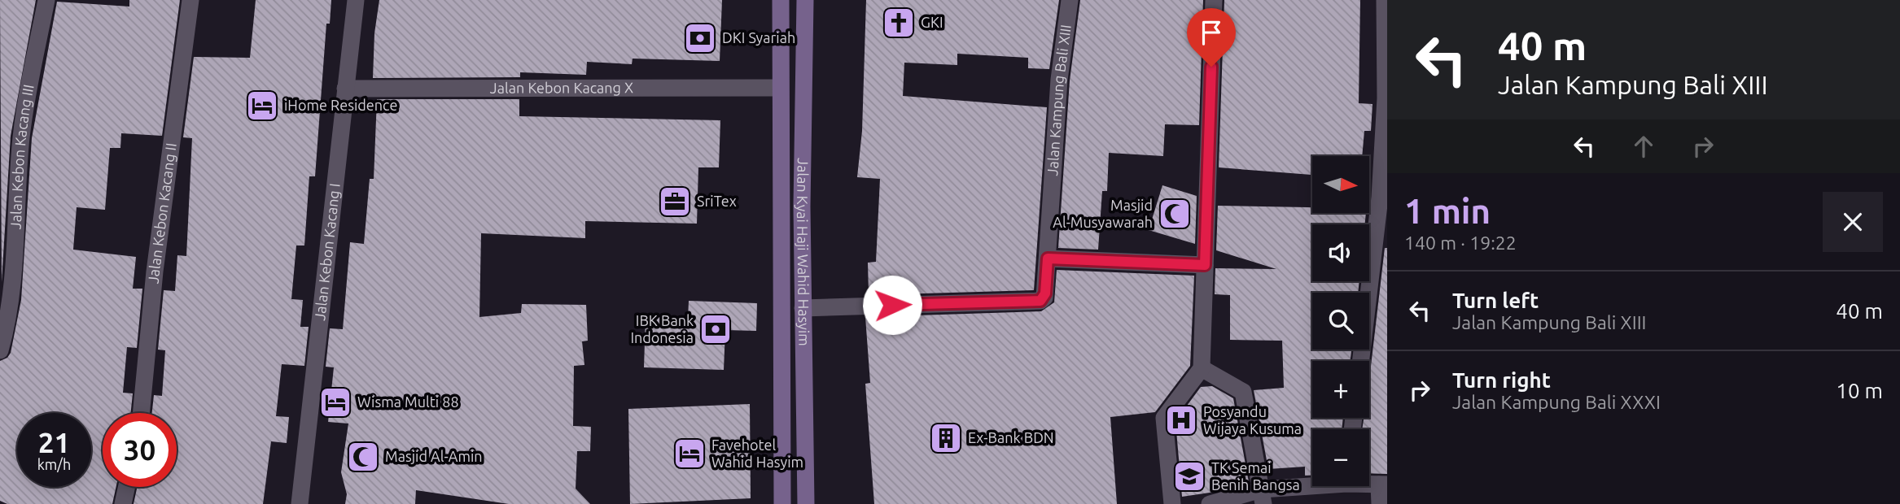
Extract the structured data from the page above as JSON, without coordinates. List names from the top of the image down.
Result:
{
  "streets": {
    "main road": ["Jalan Kyai Haji Wahid Hasyim"],
    "street": [
      "Jalan Kebon Kacang X",
      "Jalan Kampung Bali XIII",
      "Jalan Kebon Kacang III",
      "Jalan Kebon Kacang II",
      "Jalan Kebon Kacang I"
    ]
  },
  "crossings": [
    ["Jalan Kebon Kacang X", "Jalan Kebon Kacang I"],
    ["Jalan Kebon Kacang X", "Jalan Kyai Haji Wahid Hasyim"],
    ["Jalan Kampung Bali XIII", "Jalan Kyai Haji Wahid Hasyim"]
  ],
  "places": {
    "church": ["GKI"],
    "bank": ["DKI Syariah", "IBK Bank Indonesia"],
    "hotel": ["iHome Residence", "Wisma Multi 88", "Favehotel Wahid Hasyim"],
    "office": ["SriTex"],
    "mosque": ["Masjid Al-Musyawarah", "Masjid Al-Amin"],
    "hospital": ["Posyandu Wijaya Kusuma"],
    "building": ["Ex-Bank BDN"],
    "school or university": ["TK Semai Benih Bangsa"]
  },
  "north": "right",
  "page": {
    "turn": ["40 m", "Jalan Kampung Bali XIII"],
    "map_buttons": ["+", "−"],
    "heading": ["1 min", "140 m · 19:22"],
    "list": [
      {
        "name": "Turn left",
        "note": "Jalan Kampung Bali XIII",
        "value": "40 m"
      },
      {
        "name": "Turn right",
        "note": "Jalan Kampung Bali XXXI",
        "value": "10 m"
      }
    ],
    "speed": "21 km/h",
    "limit": "30"
  }
}
